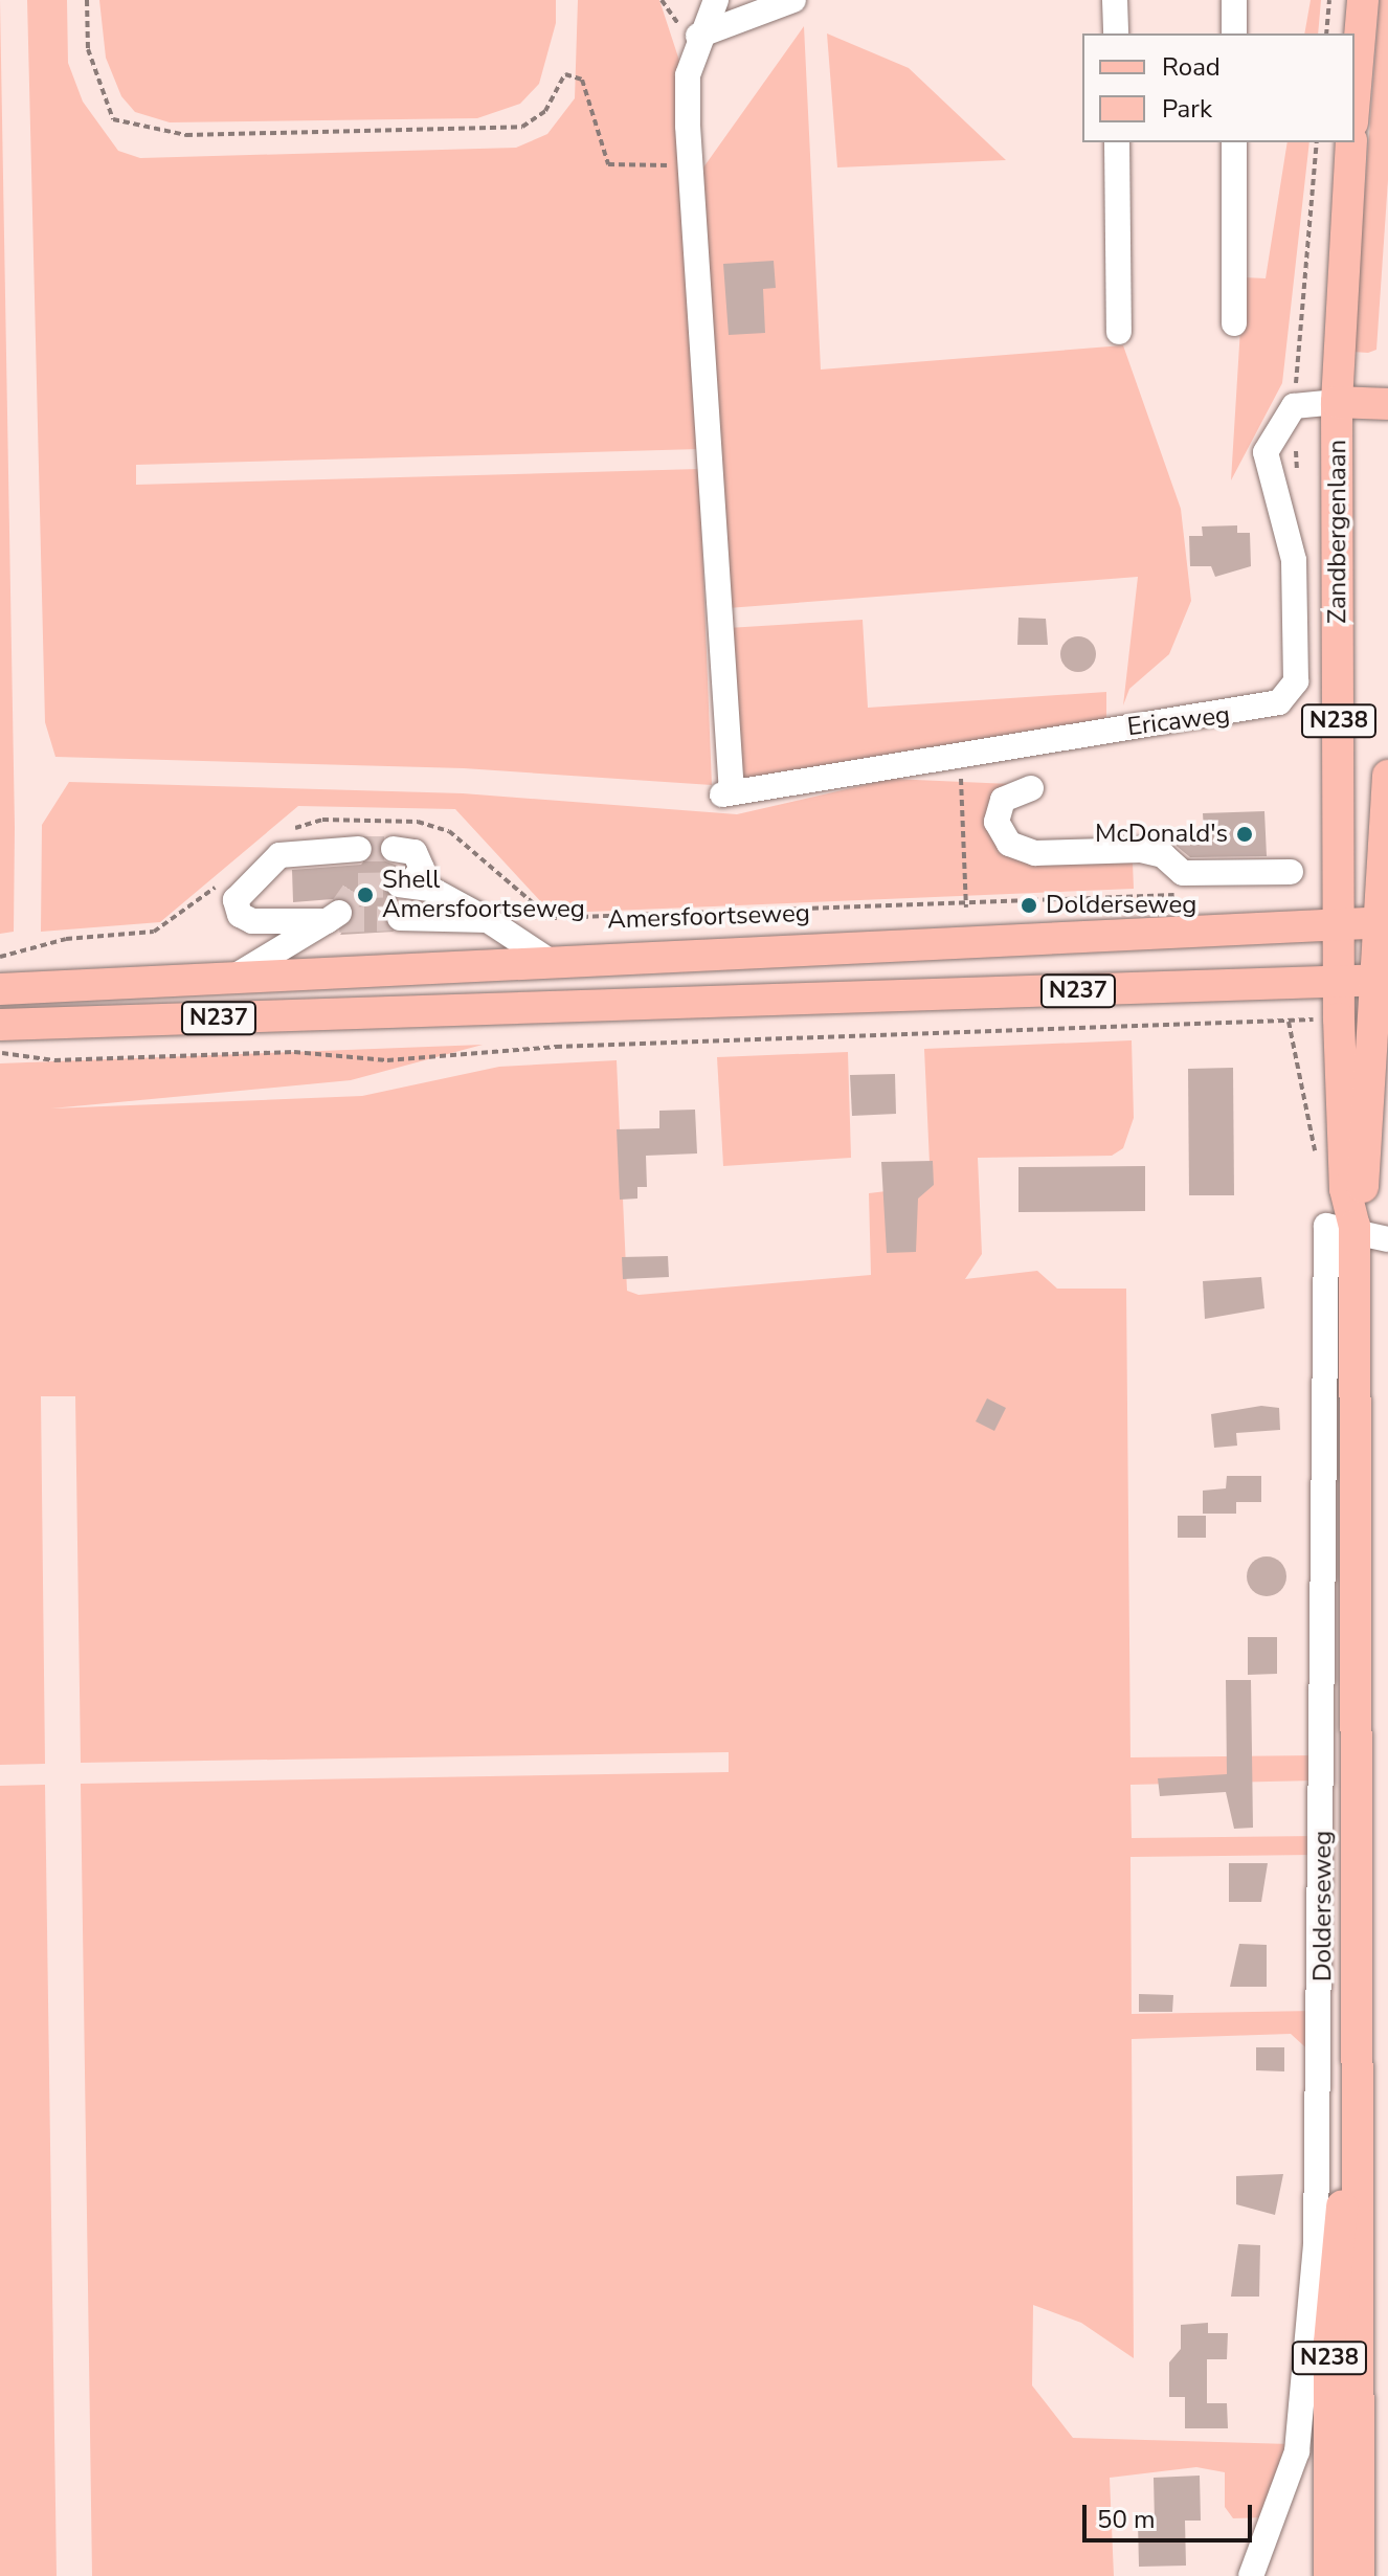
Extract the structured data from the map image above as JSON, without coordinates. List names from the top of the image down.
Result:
{
  "streets": {
    "main road": [
      "Zandbergenlaan",
      "N238",
      "Amersfoortseweg",
      "N237",
      "Dolderseweg"
    ],
    "street": ["Ericaweg"]
  },
  "crossings": [
    ["Zandbergenlaan", "N238"],
    ["Zandbergenlaan", "Amersfoortseweg"],
    ["N238", "Amersfoortseweg"],
    ["N238", "N237"],
    ["N238", "Dolderseweg"],
    ["N237", "Dolderseweg"]
  ],
  "places": ["McDonald's", "Shell Amersfoortseweg", "Dolderseweg"],
  "legend": ["Road", "Park"],
  "scale_bar": "50 m"
}
